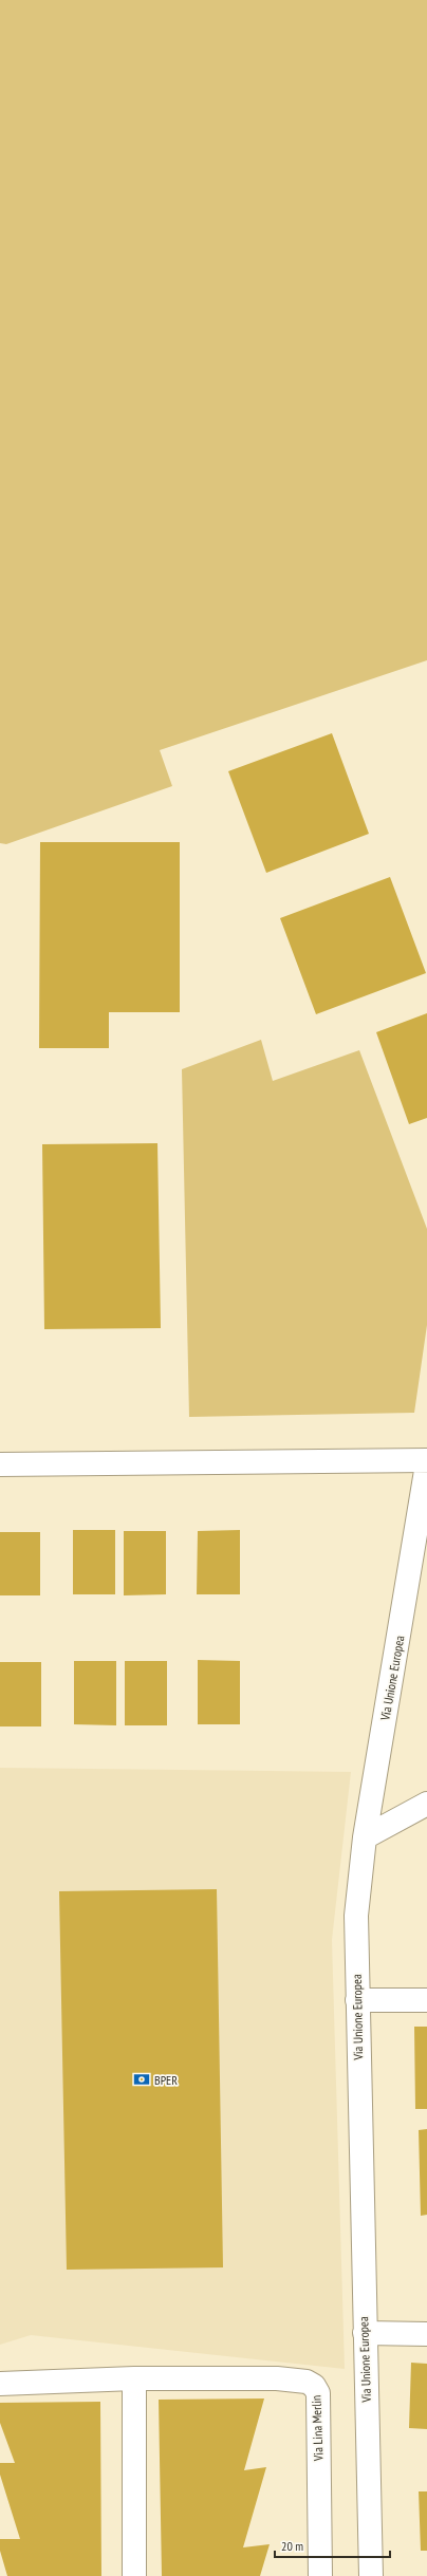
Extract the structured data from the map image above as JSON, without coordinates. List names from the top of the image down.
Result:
{
  "streets": {
    "street": ["Via Unione Europea", "Via Lina Merlin"]
  },
  "places": {
    "bank": ["BPER"]
  },
  "scale_bar": "20 m"
}
